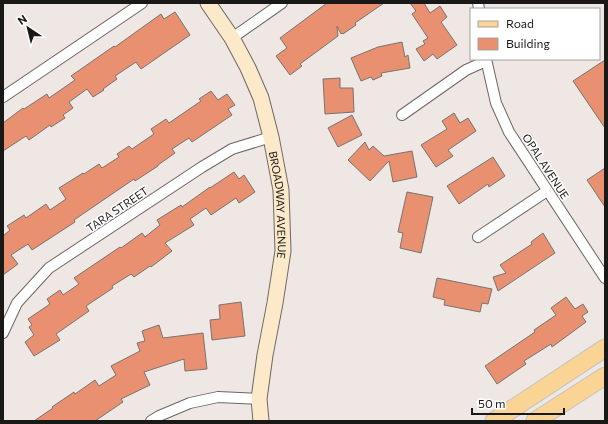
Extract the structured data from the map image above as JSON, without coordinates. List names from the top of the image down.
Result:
{
  "streets": {
    "street": ["OPAL AVENUE", "BROADWAY AVENUE", "TARA STREET"]
  },
  "crossings": [
    ["BROADWAY AVENUE", "TARA STREET"]
  ],
  "legend": ["Road", "Building"],
  "scale_bar": "50 m",
  "north": "top left"
}
